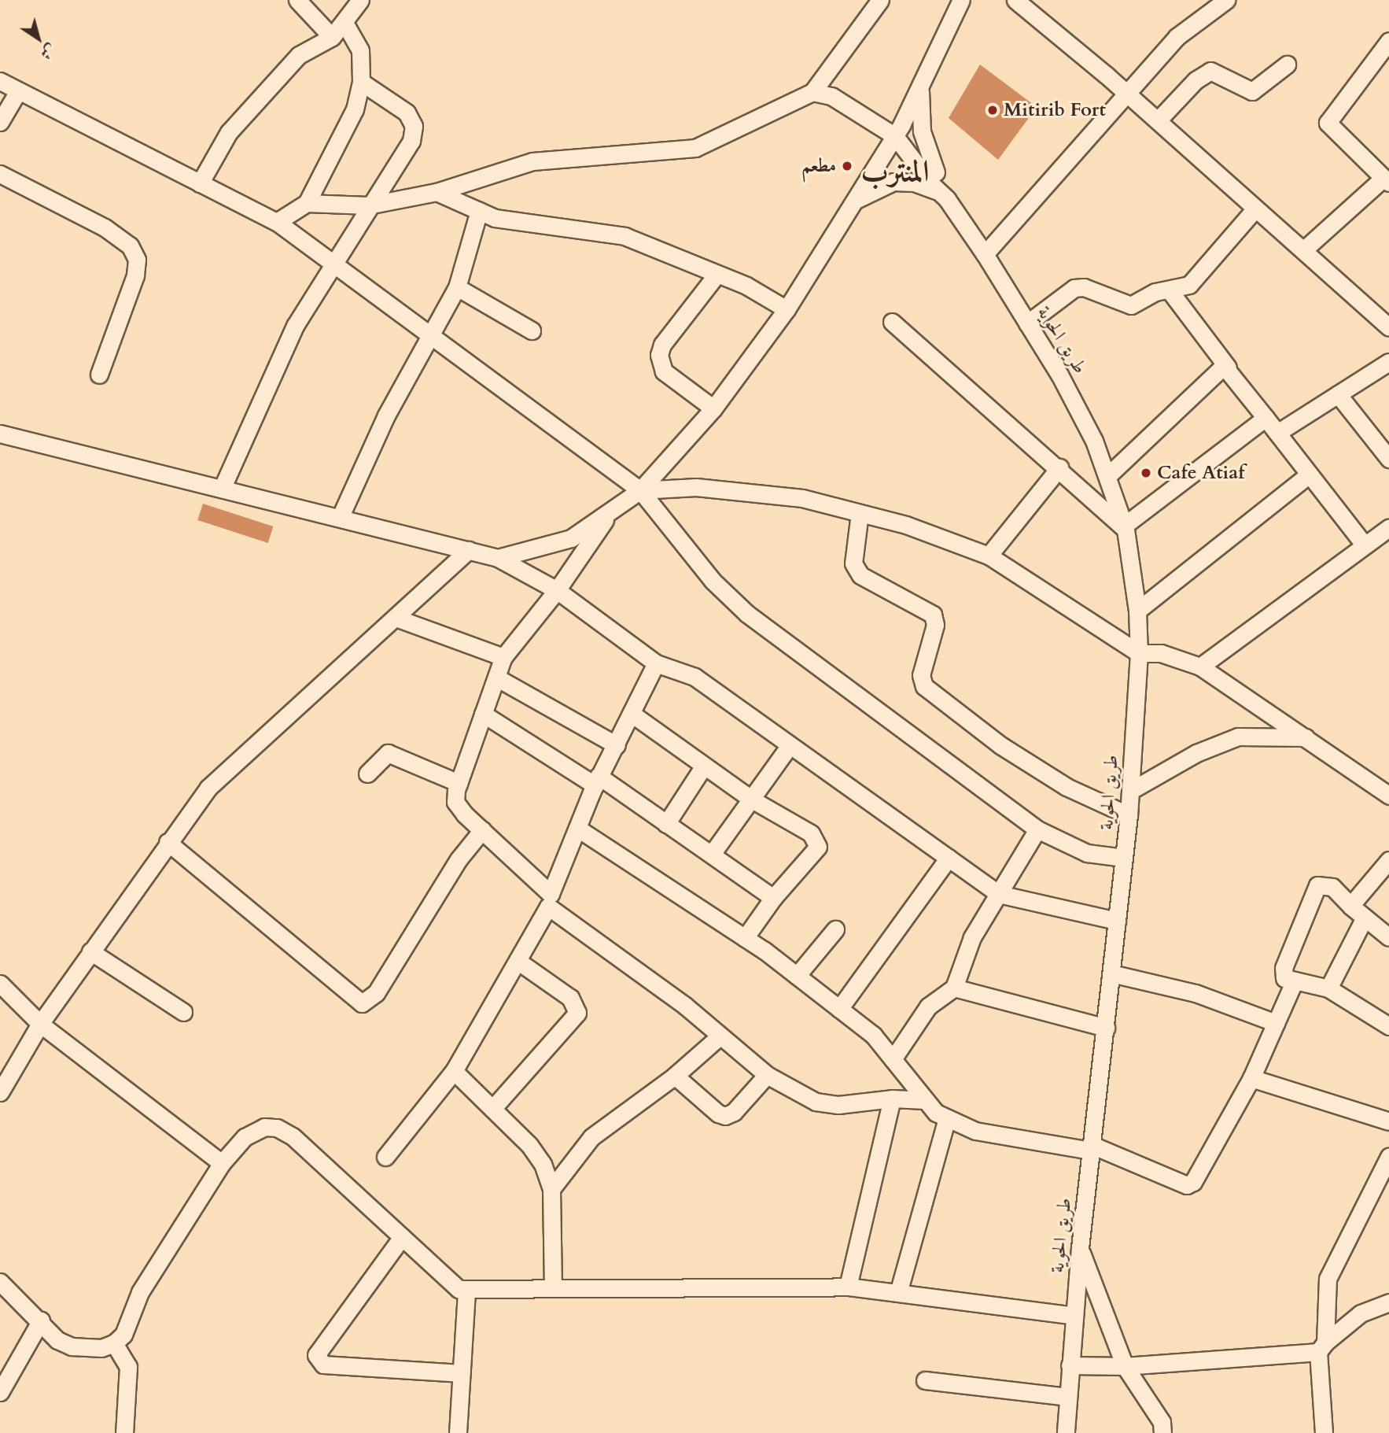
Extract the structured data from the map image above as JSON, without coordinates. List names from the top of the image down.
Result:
{
  "streets": {
    "street": ["طريق الحوية"]
  },
  "districts": ["المنترب"],
  "places": ["Mitirib Fort", "مطعم", "Cafe Atiaf"],
  "north": "bottom right"
}
